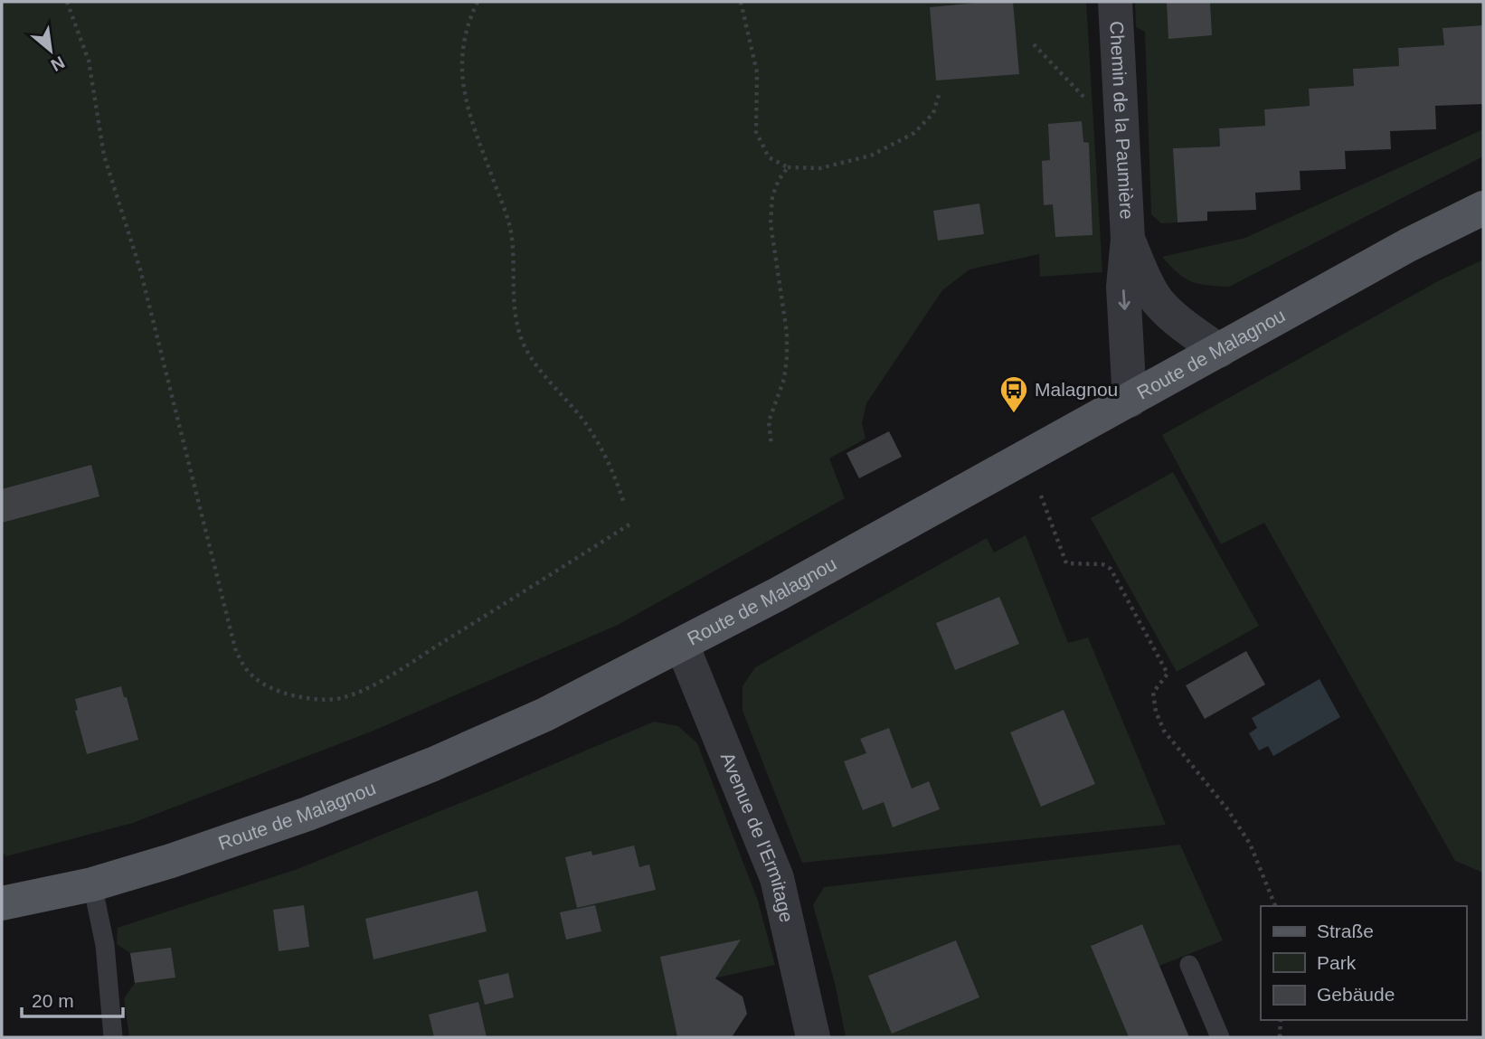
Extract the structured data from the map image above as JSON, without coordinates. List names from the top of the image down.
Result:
{
  "streets": {
    "main road": ["Route de Malagnou"],
    "street": ["Chemin de la Paumière", "Avenue de l'Ermitage"]
  },
  "crossings": [
    ["Chemin de la Paumière", "Route de Malagnou"],
    ["Route de Malagnou", "Avenue de l'Ermitage"]
  ],
  "places": {
    "bus stop": ["Malagnou"]
  },
  "legend": ["Straße", "Park", "Gebäude"],
  "scale_bar": "20 m",
  "north": "bottom right"
}
